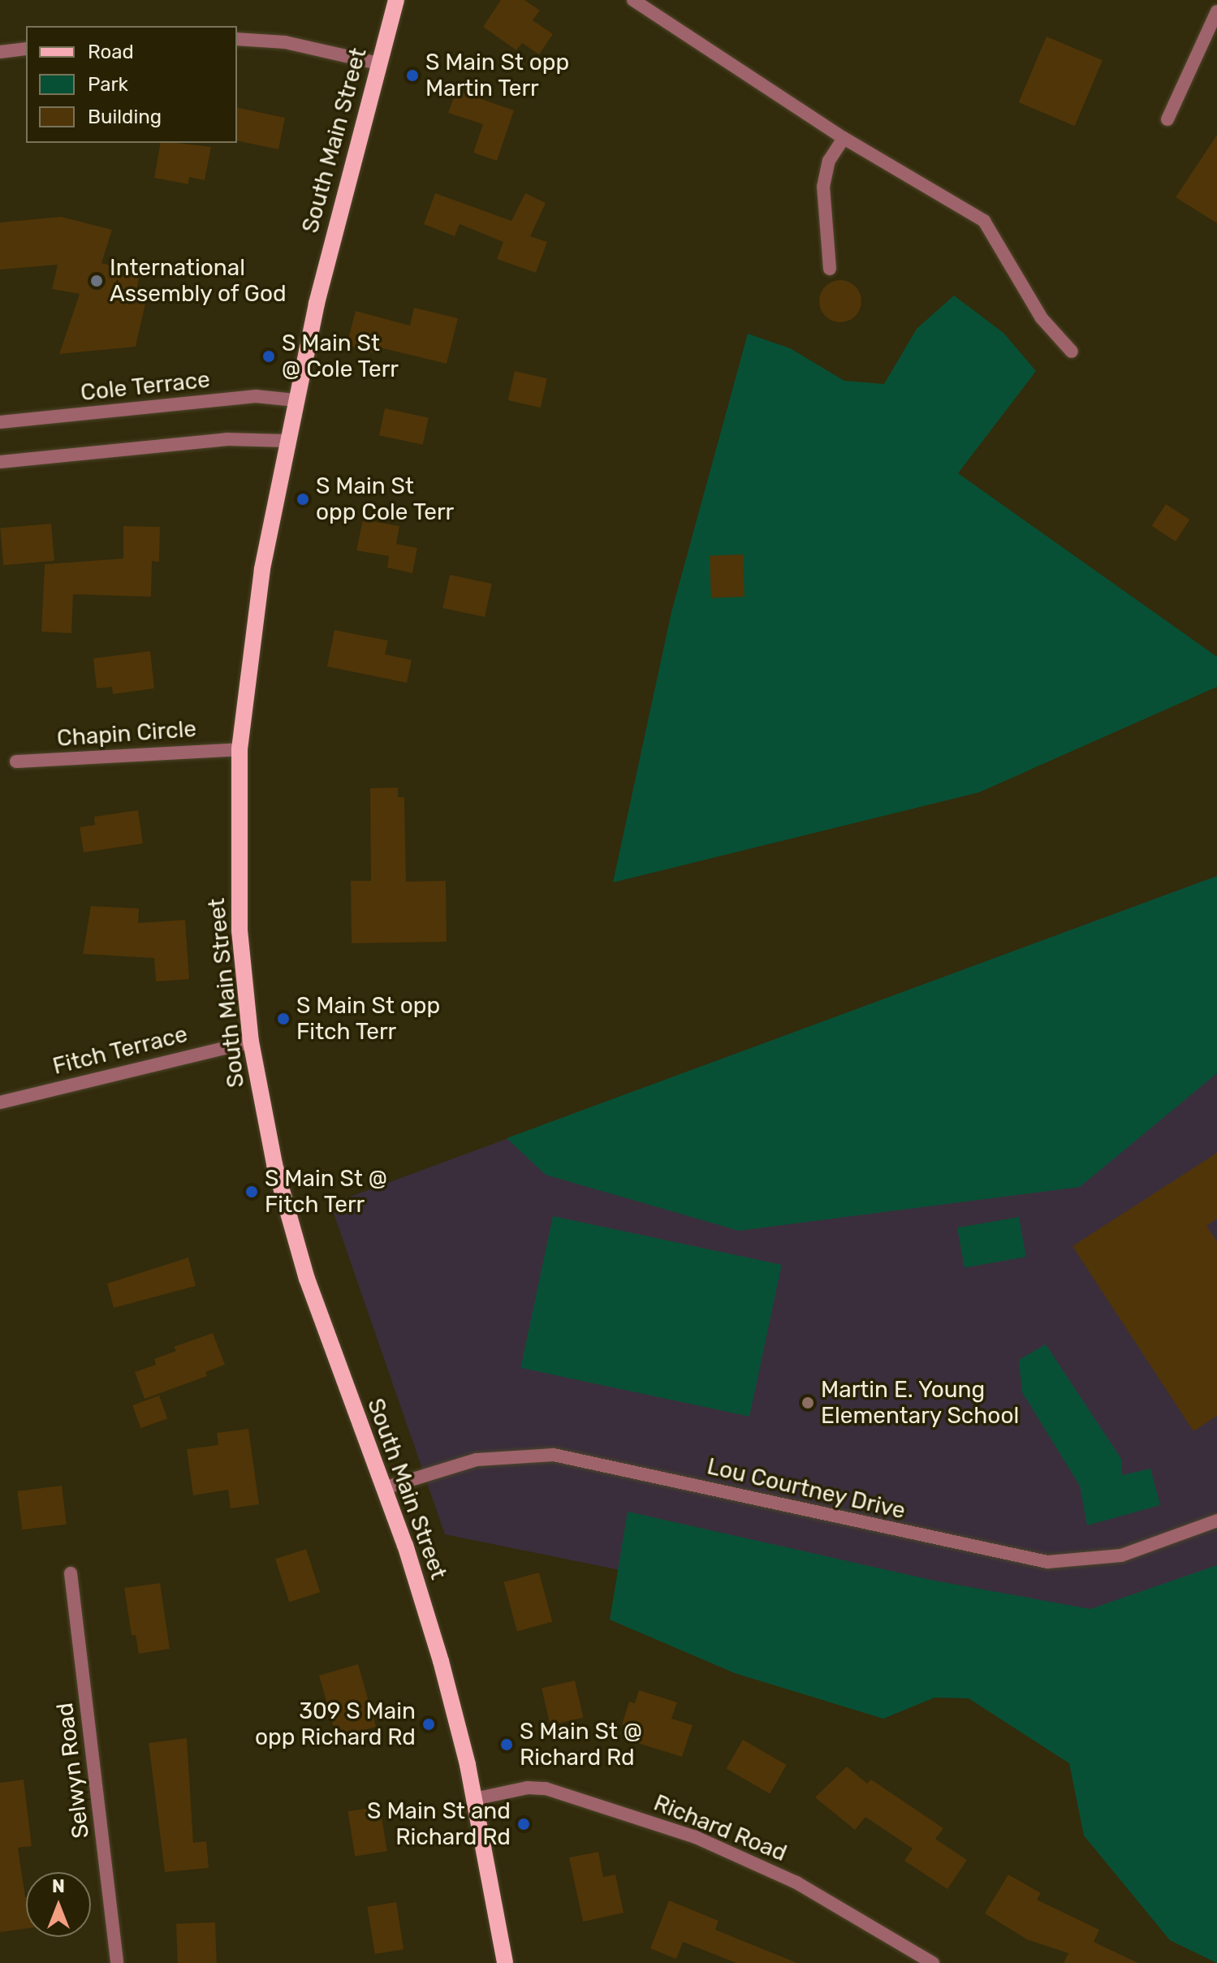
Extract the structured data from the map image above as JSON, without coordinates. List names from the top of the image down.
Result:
{
  "streets": {
    "main road": ["South Main Street"],
    "street": [
      "Cole Terrace",
      "Chapin Circle",
      "Fitch Terrace",
      "Lou Courtney Drive",
      "Selwyn Road",
      "Richard Road"
    ]
  },
  "crossings": [
    ["South Main Street", "Cole Terrace"],
    ["South Main Street", "Chapin Circle"],
    ["South Main Street", "Fitch Terrace"],
    ["South Main Street", "Lou Courtney Drive"],
    ["South Main Street", "Richard Road"]
  ],
  "places": [
    "S Main St opp Martin Terr",
    "International Assembly of God",
    "S Main St @ Cole Terr",
    "S Main St opp Cole Terr",
    "S Main St opp Fitch Terr",
    "S Main St @ Fitch Terr",
    "Martin E. Young Elementary School",
    "309 S Main opp Richard Rd",
    "S Main St @ Richard Rd",
    "S Main St and Richard Rd"
  ],
  "legend": ["Road", "Park", "Building"],
  "north": "top"
}
